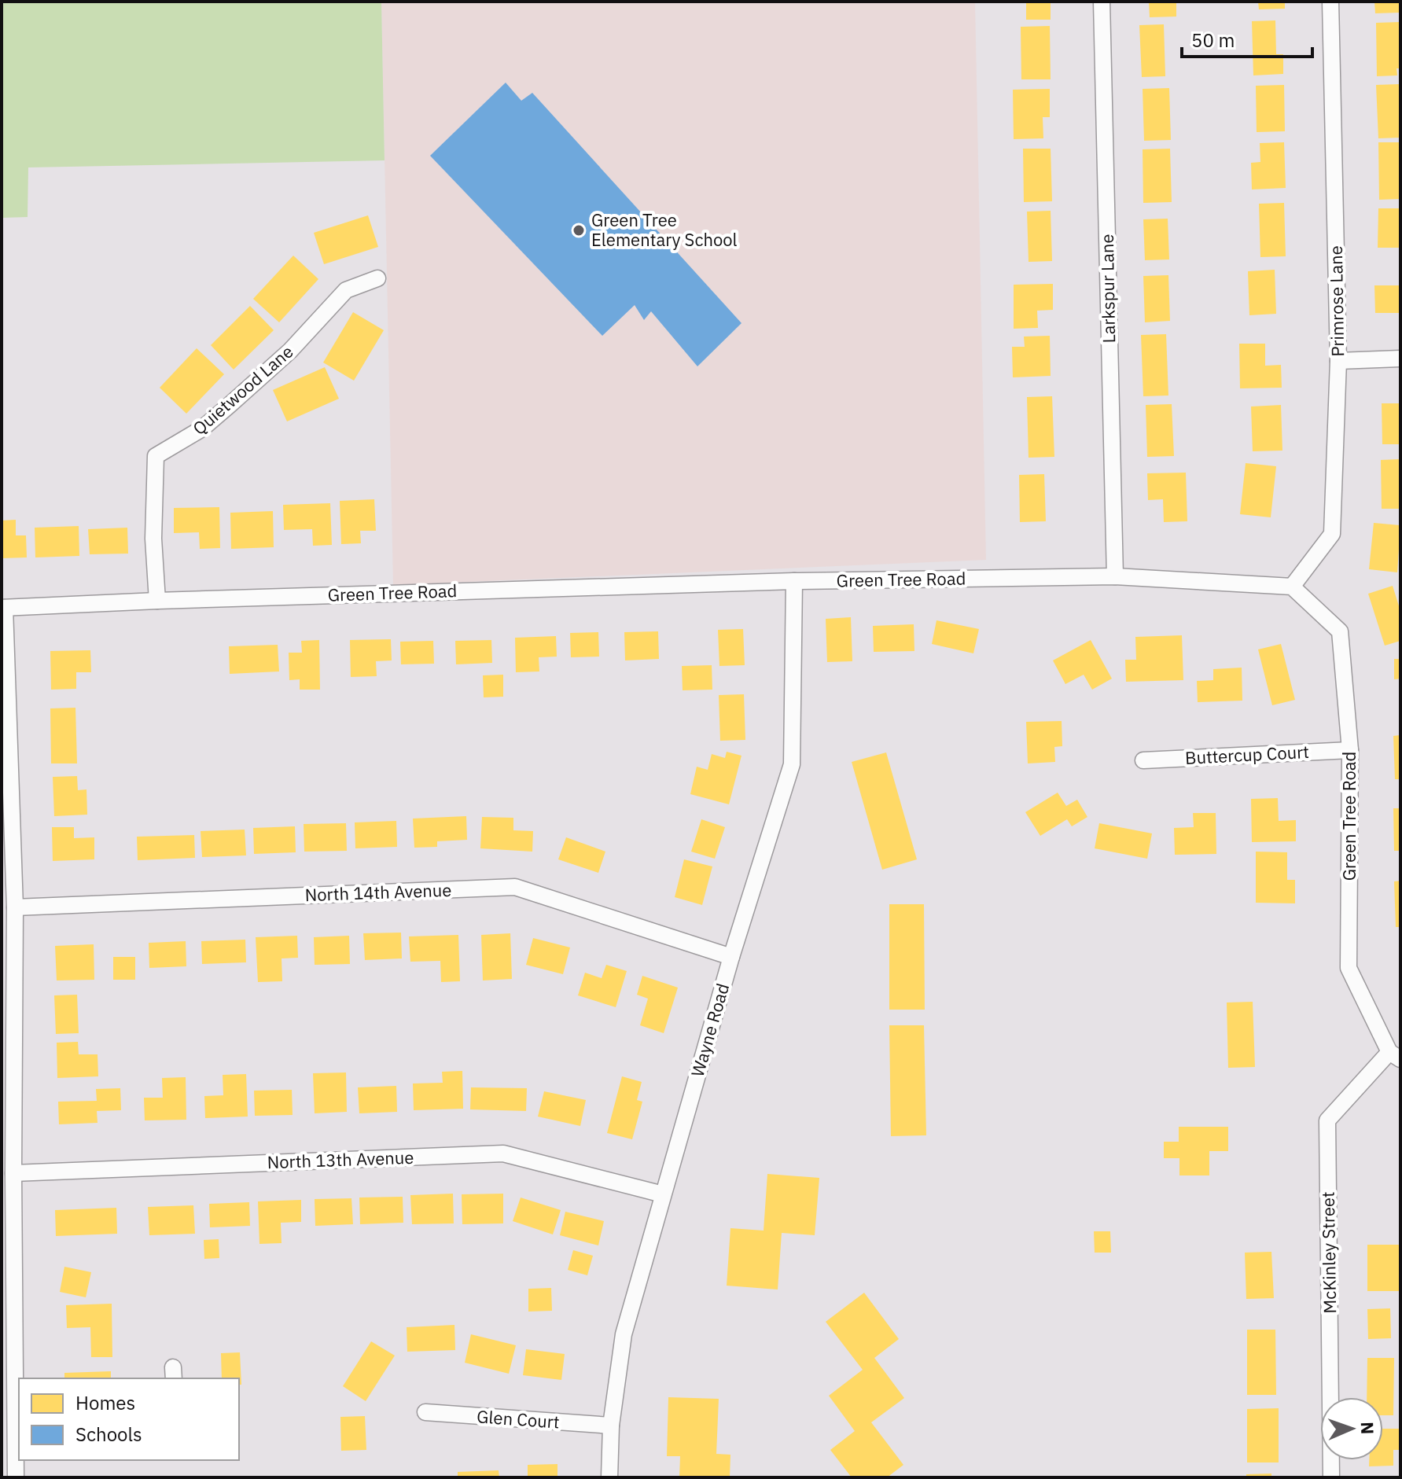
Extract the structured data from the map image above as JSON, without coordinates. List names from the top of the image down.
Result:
{
  "streets": {
    "street": [
      "Larkspur Lane",
      "Primrose Lane",
      "Quietwood Lane",
      "Green Tree Road",
      "Buttercup Court",
      "North 14th Avenue",
      "Wayne Road",
      "North 13th Avenue",
      "McKinley Street",
      "Glen Court"
    ]
  },
  "crossings": [
    ["Larkspur Lane", "Green Tree Road"],
    ["Primrose Lane", "Green Tree Road"],
    ["Quietwood Lane", "Green Tree Road"],
    ["Green Tree Road", "Buttercup Court"],
    ["Green Tree Road", "Wayne Road"],
    ["Green Tree Road", "McKinley Street"],
    ["North 14th Avenue", "Wayne Road"],
    ["Wayne Road", "North 13th Avenue"],
    ["Wayne Road", "Glen Court"]
  ],
  "places": ["Green Tree Elementary School"],
  "legend": ["Homes", "Schools"],
  "scale_bar": "50 m",
  "north": "right"
}
